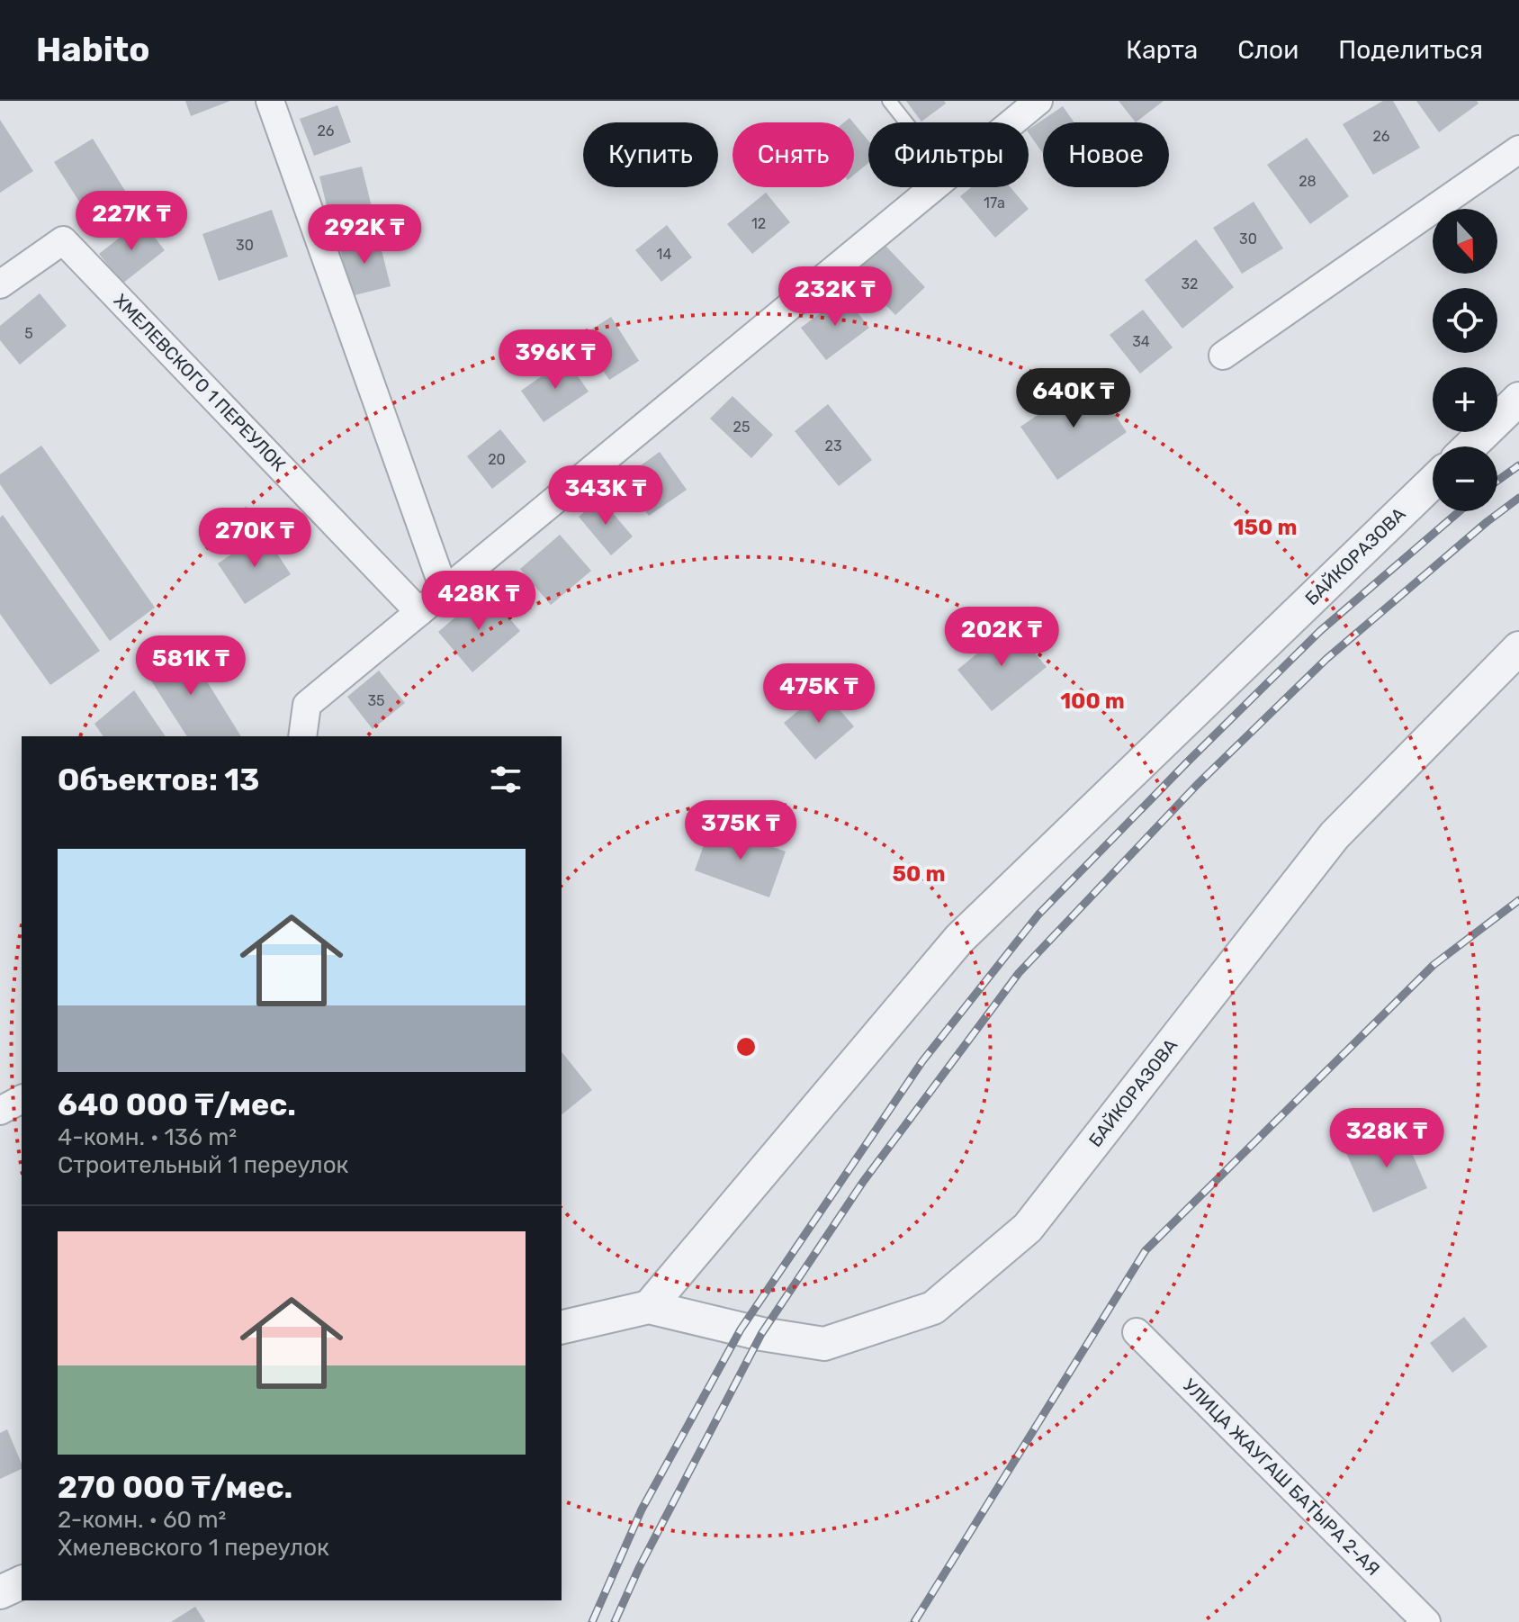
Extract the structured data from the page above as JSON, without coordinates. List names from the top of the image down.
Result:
{
  "streets": {
    "street": ["ХМЕЛЕВСКОГО 1 ПЕРЕУЛОК", "БАЙКОРАЗОВА", "УЛИЦА ЖАУГАШ БАТЫРА 2-АЯ"]
  },
  "house_numbers": [
    "26",
    "26",
    "28",
    "17а",
    "12",
    "30",
    "30",
    "14",
    "32",
    "5",
    "34",
    "25",
    "23",
    "20",
    "35"
  ],
  "north": "bottom",
  "page": {
    "header": "Habito",
    "nav": ["Карта", "Слои", "Поделиться"],
    "chip": [
      "Купить",
      "Снять",
      "Фильтры",
      "Новое"
    ],
    "price": [
      "227K ₸",
      "292K ₸",
      "232K ₸",
      "396K ₸",
      "640K ₸",
      "343K ₸",
      "270K ₸",
      "428K ₸",
      "202K ₸",
      "581K ₸",
      "475K ₸",
      "375K ₸",
      "328K ₸"
    ],
    "map_buttons": ["+", "−"],
    "heading": "Объектов: 13",
    "list": [
      {
        "name": "640 000 ₸/мес.",
        "note": "4-комн. · 136 m² · Строительный 1 переулок"
      },
      {
        "name": "270 000 ₸/мес.",
        "note": "2-комн. · 60 m² · Хмелевского 1 переулок"
      }
    ]
  },
  "rings": ["150 m", "100 m", "50 m"]
}
